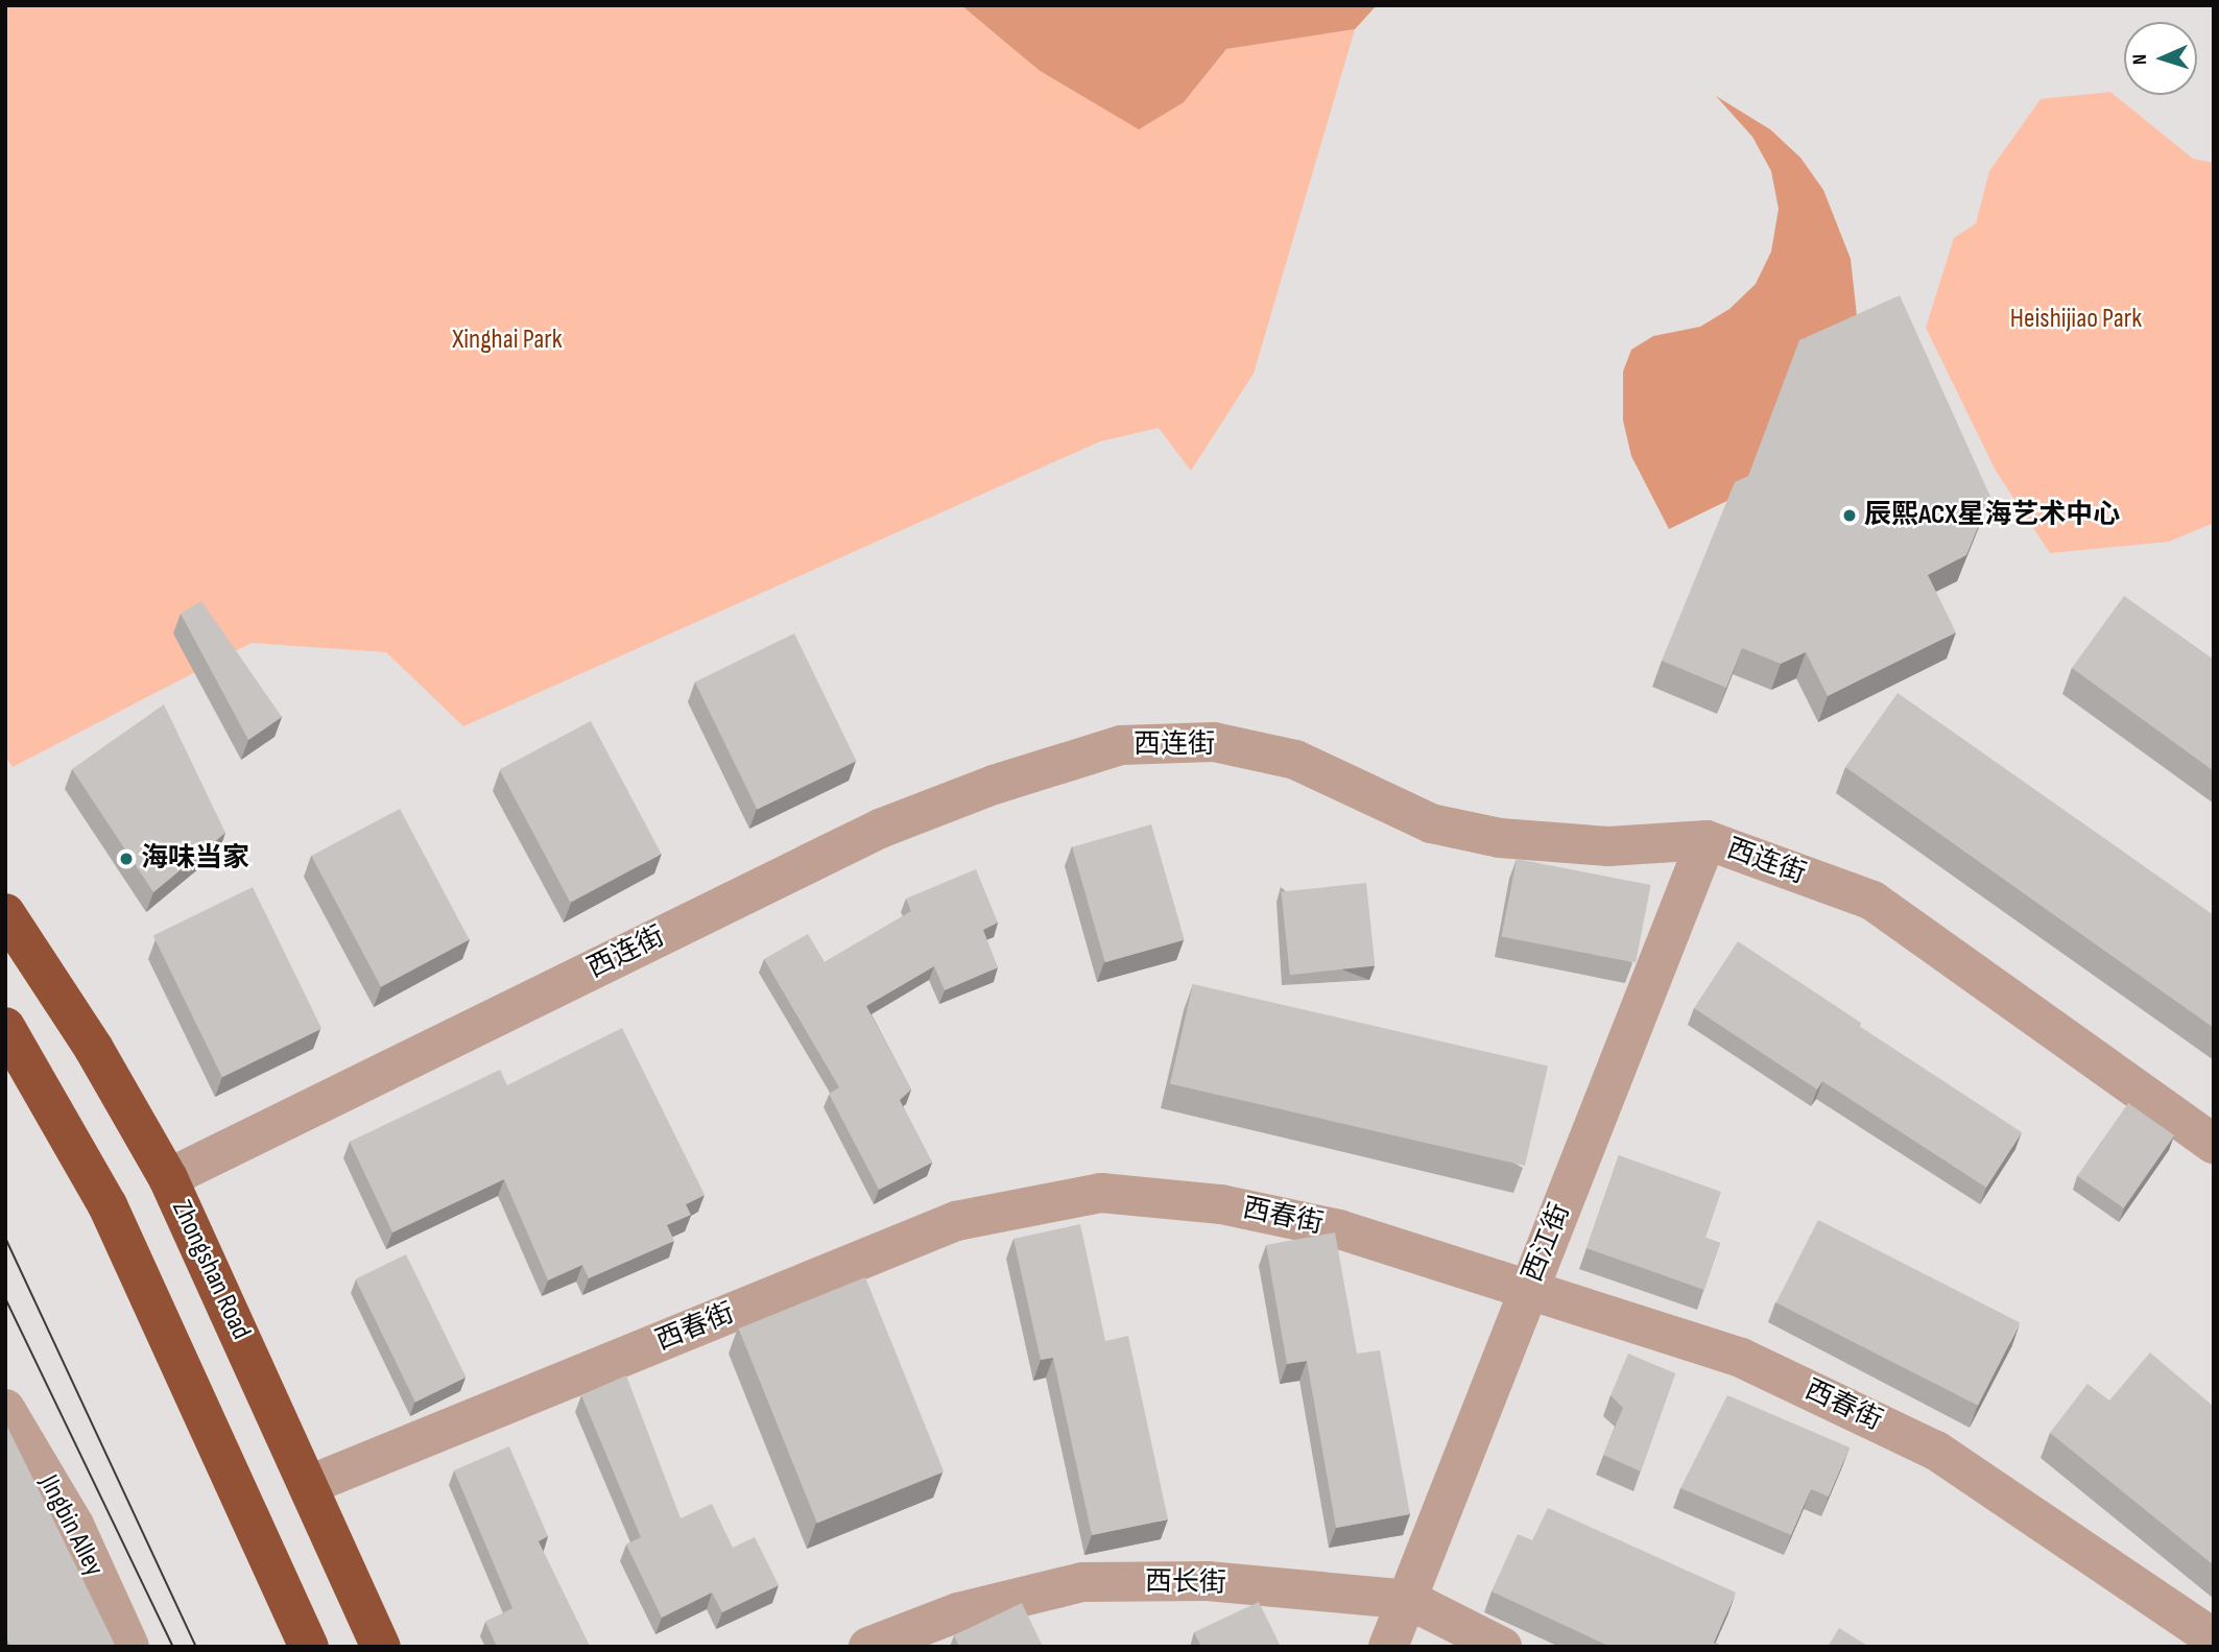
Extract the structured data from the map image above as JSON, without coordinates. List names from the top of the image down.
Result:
{
  "streets": {
    "highway": ["Zhongshan Road"],
    "street": [
      "西连街",
      "西春街",
      "西江街",
      "JIngbin Alley",
      "西长街"
    ]
  },
  "crossings": [
    ["西连街", "西江街"],
    ["西连街", "Zhongshan Road"],
    ["西春街", "西江街"],
    ["西春街", "Zhongshan Road"],
    ["西江街", "西长街"]
  ],
  "parks": ["Heishijiao Park", "Xinghai Park"],
  "places": ["辰熙ACX星海艺术中心", "海味当家"],
  "north": "left"
}
